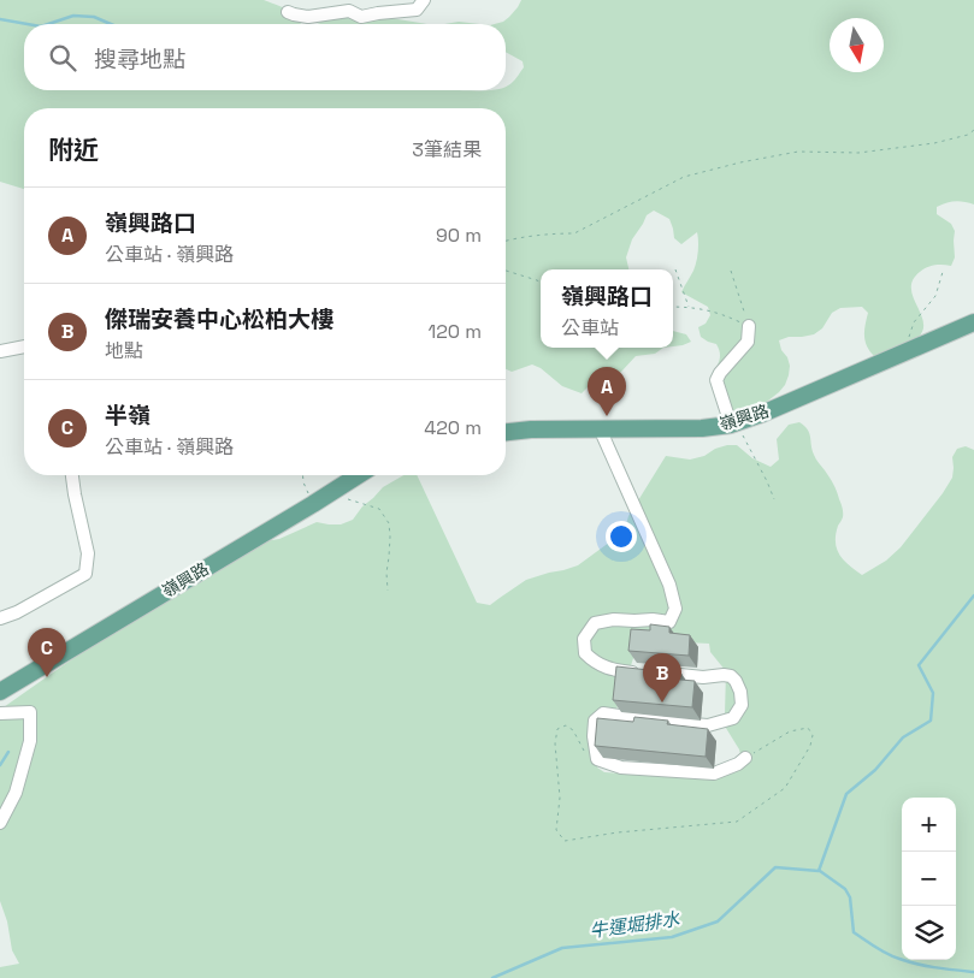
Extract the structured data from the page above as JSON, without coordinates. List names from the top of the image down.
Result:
{
  "streets": {
    "main road": ["嶺興路"]
  },
  "water": ["牛運堀排水"],
  "north": "bottom",
  "page": {
    "search": "搜尋地點",
    "heading": ["附近", "3筆結果"],
    "list": [
      {
        "mark": "A",
        "name": "嶺興路口",
        "note": "公車站 · 嶺興路",
        "value": "90 m"
      },
      {
        "mark": "B",
        "name": "傑瑞安養中心松柏大樓",
        "note": "地點",
        "value": "120 m"
      },
      {
        "mark": "C",
        "name": "半嶺",
        "note": "公車站 · 嶺興路",
        "value": "420 m"
      }
    ],
    "popup": ["嶺興路口", "公車站"],
    "pins": ["A", "C", "B"],
    "map_buttons": ["+", "−"]
  }
}
